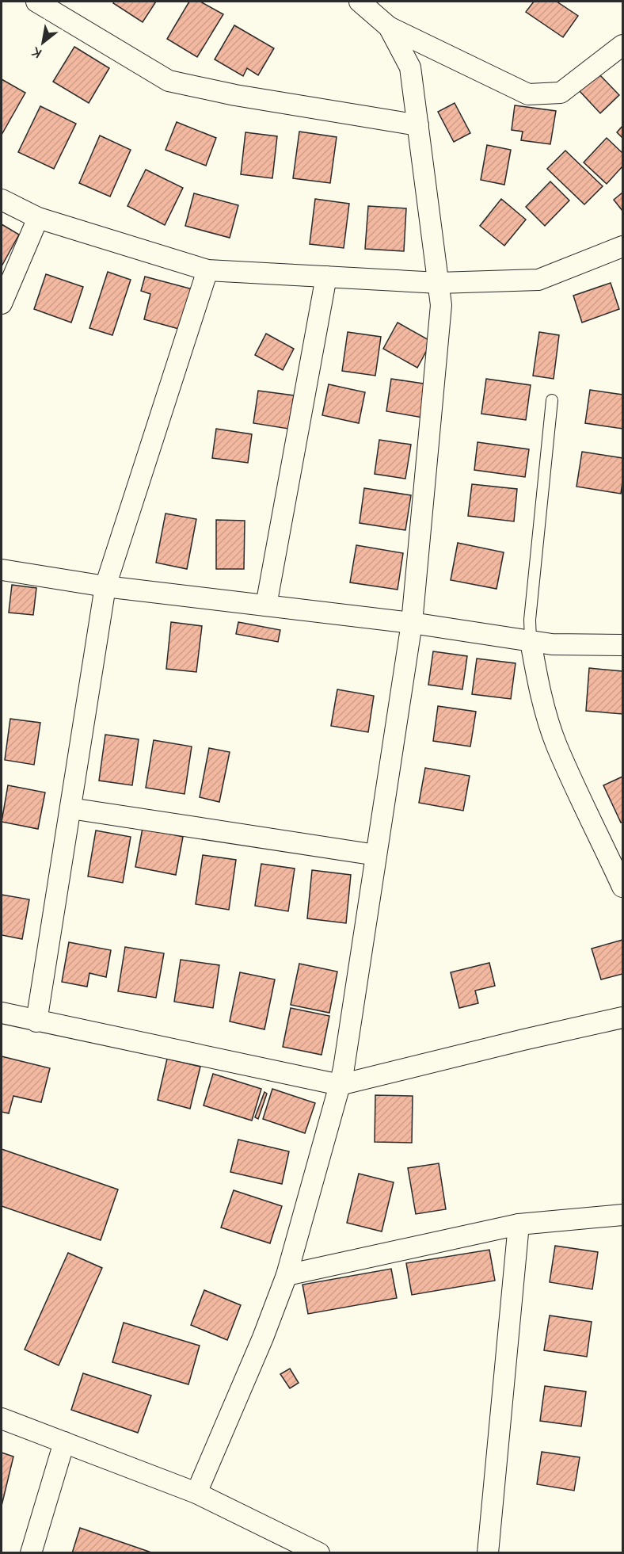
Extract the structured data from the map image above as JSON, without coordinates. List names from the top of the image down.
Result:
{
  "north": "bottom left"
}
